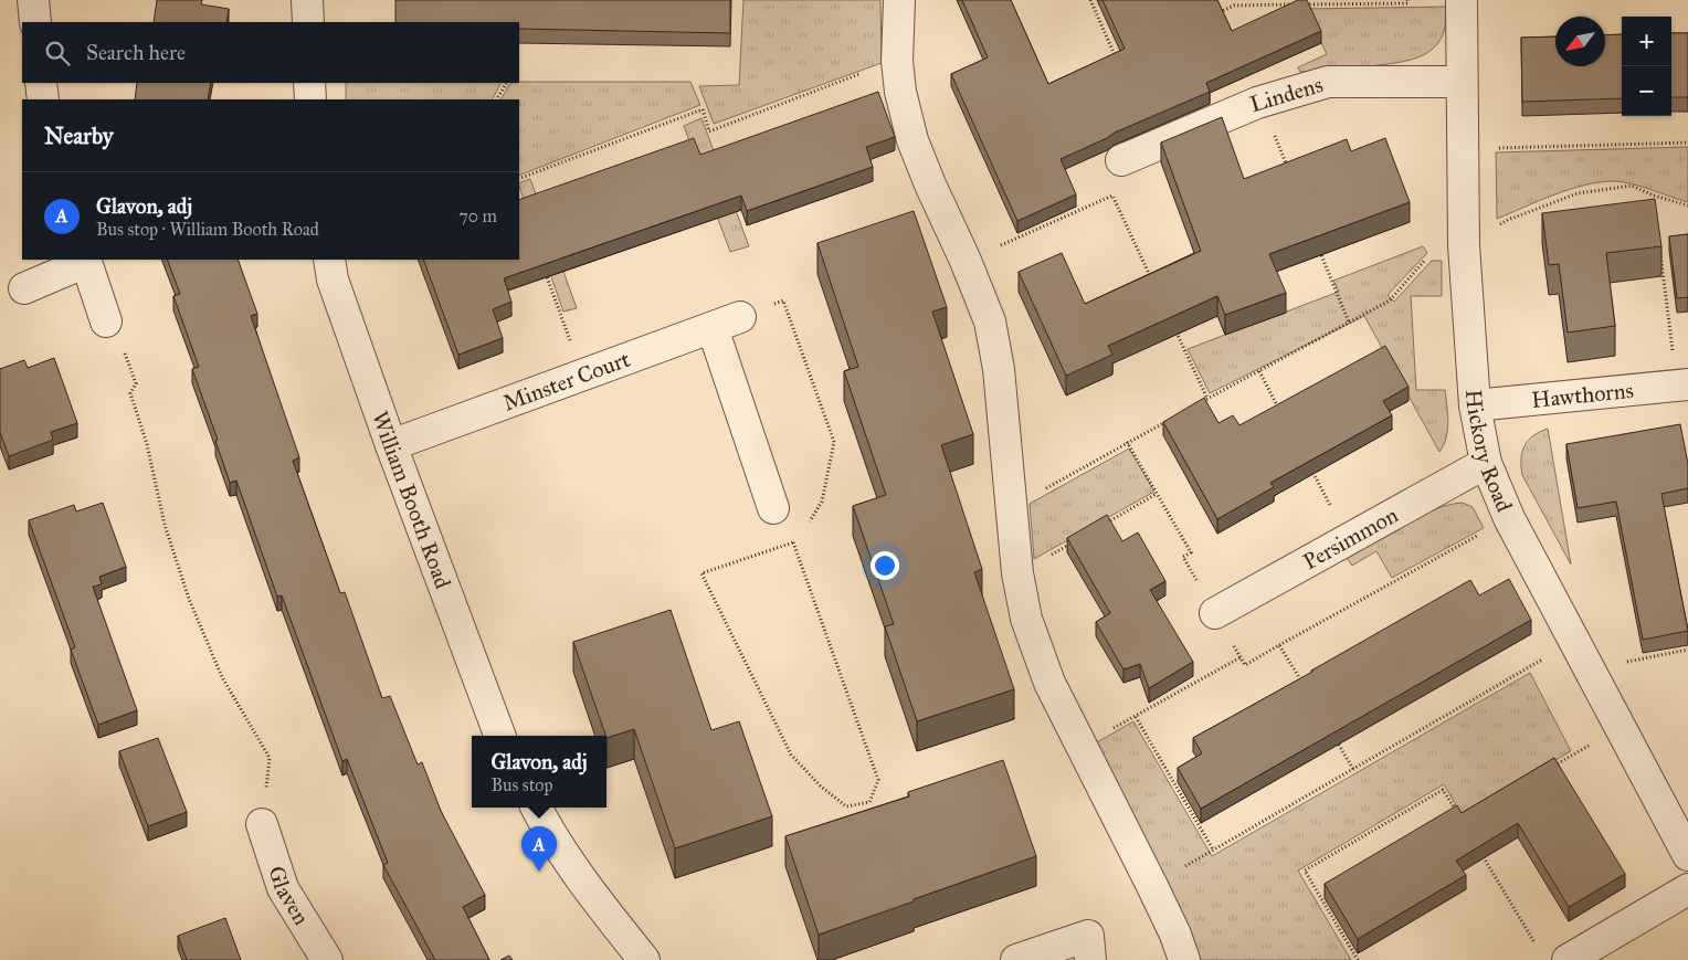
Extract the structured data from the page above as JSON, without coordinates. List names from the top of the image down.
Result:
{
  "streets": {
    "street": [
      "Lindens",
      "Minster Court",
      "Hawthorns",
      "Hickory Road",
      "William Booth Road",
      "Persimmon",
      "Glaven"
    ]
  },
  "crossings": [
    ["Lindens", "Hickory Road"],
    ["Minster Court", "William Booth Road"],
    ["Hawthorns", "Hickory Road"],
    ["Hickory Road", "Persimmon"]
  ],
  "north": "bottom left",
  "page": {
    "map_buttons": ["+", "−"],
    "search": "Search here",
    "heading": "Nearby",
    "list": [
      {
        "mark": "A",
        "name": "Glavon, adj",
        "note": "Bus stop · William Booth Road",
        "value": "70 m"
      }
    ],
    "popup": ["Glavon, adj", "Bus stop"],
    "pins": "A"
  }
}
